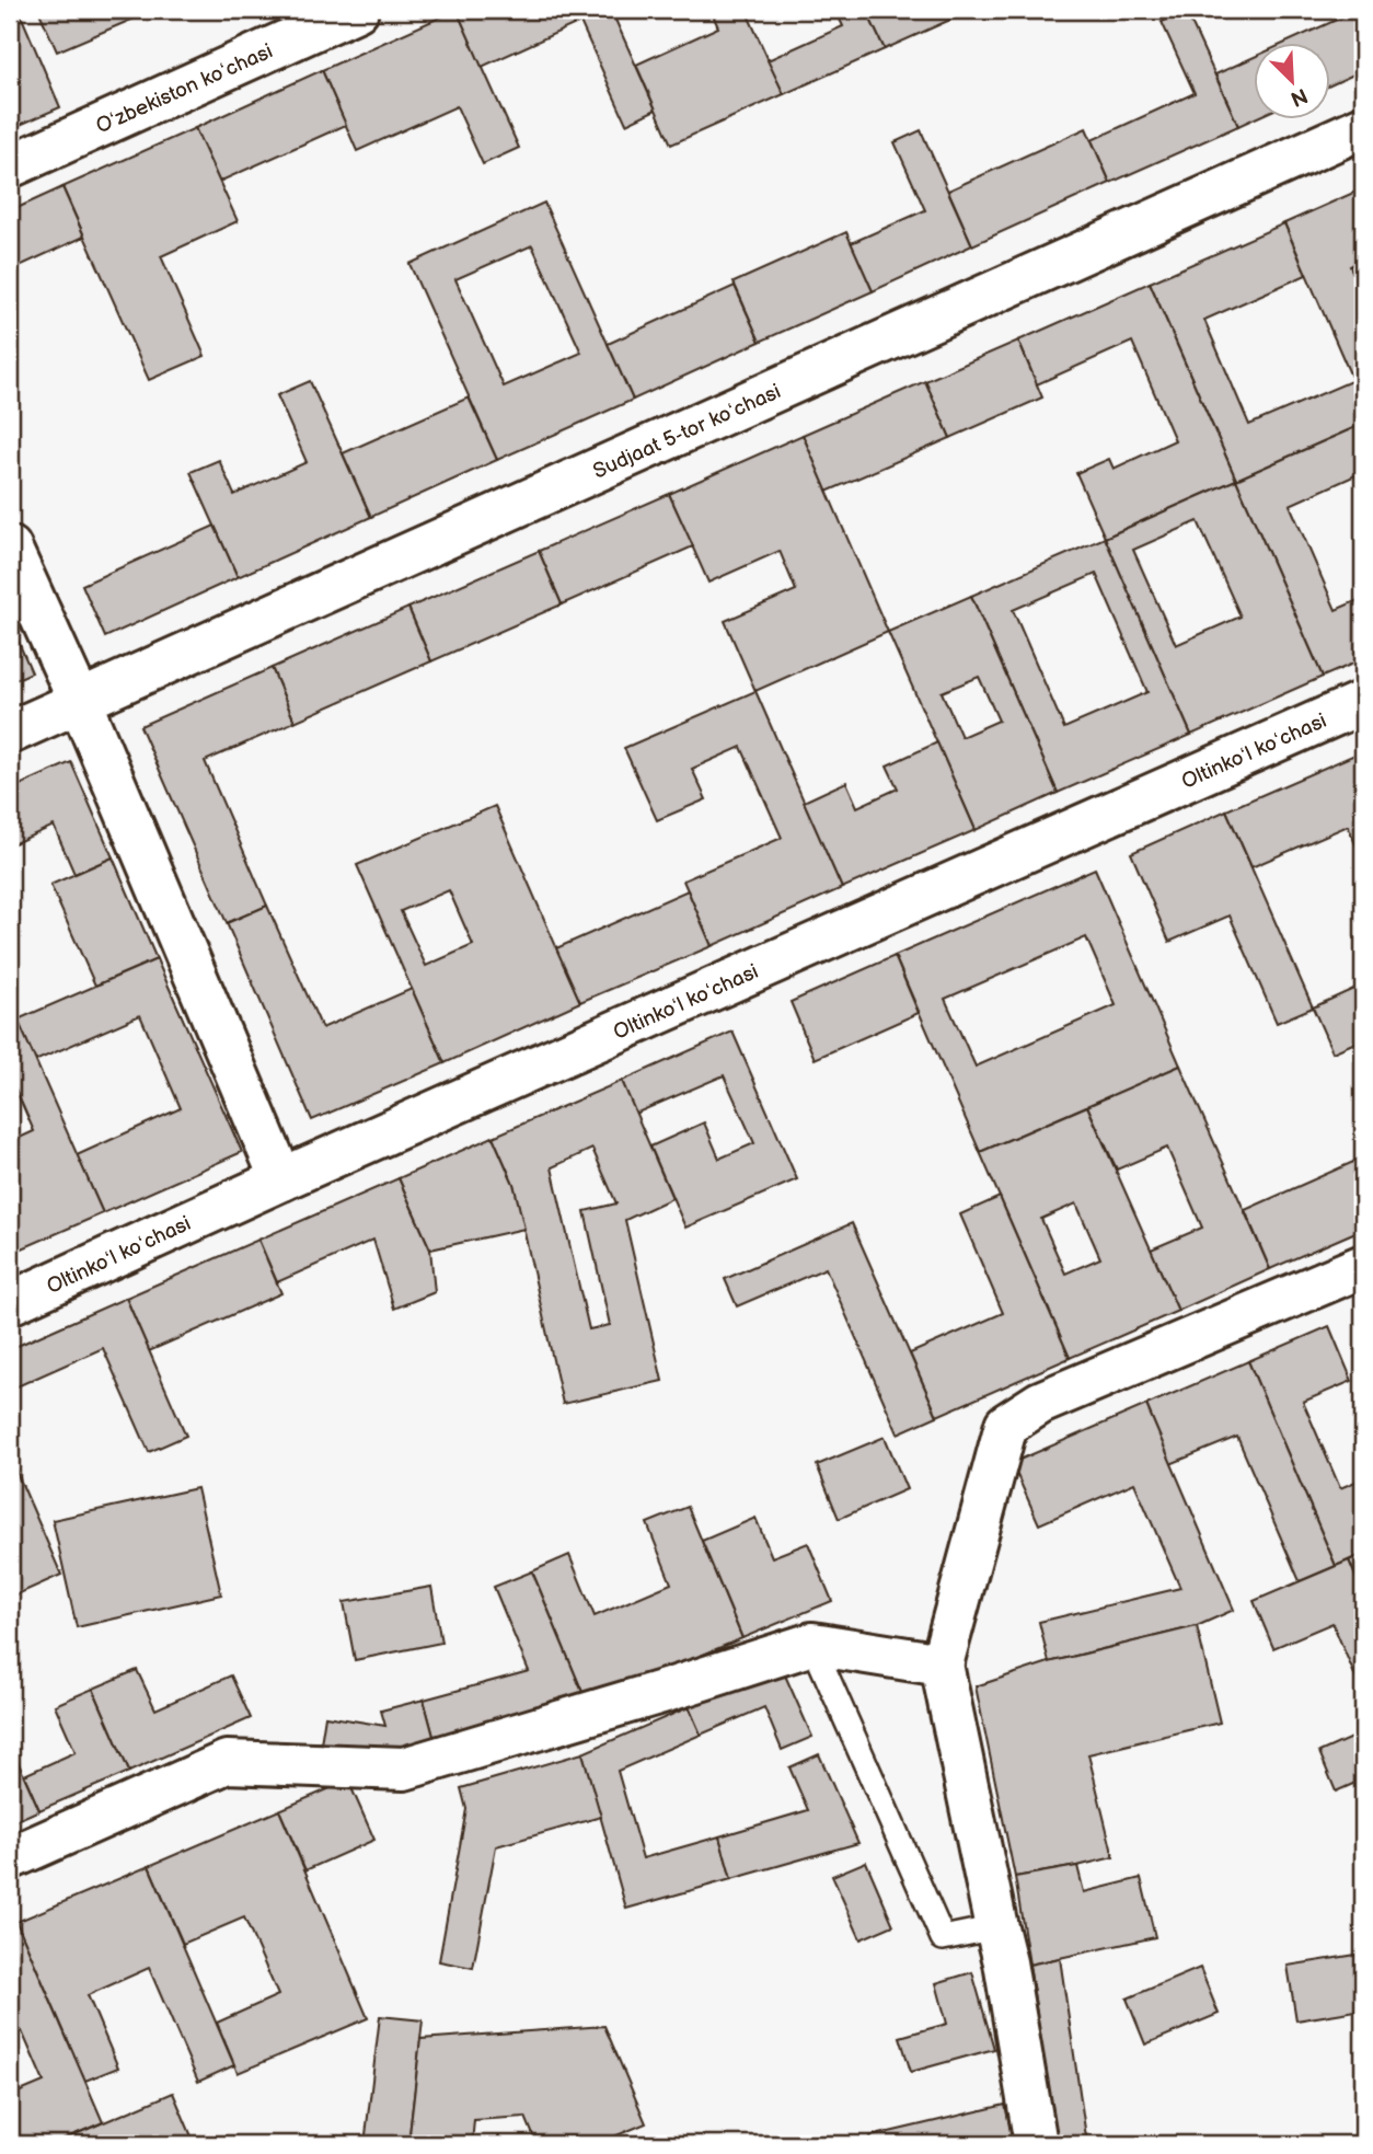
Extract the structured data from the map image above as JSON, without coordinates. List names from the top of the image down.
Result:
{
  "streets": {
    "street": ["Oʻzbekiston koʻchasi", "Sudjaat 5-tor koʻchasi", "Oltinkoʻl koʻchasi"]
  },
  "north": "bottom right"
}
